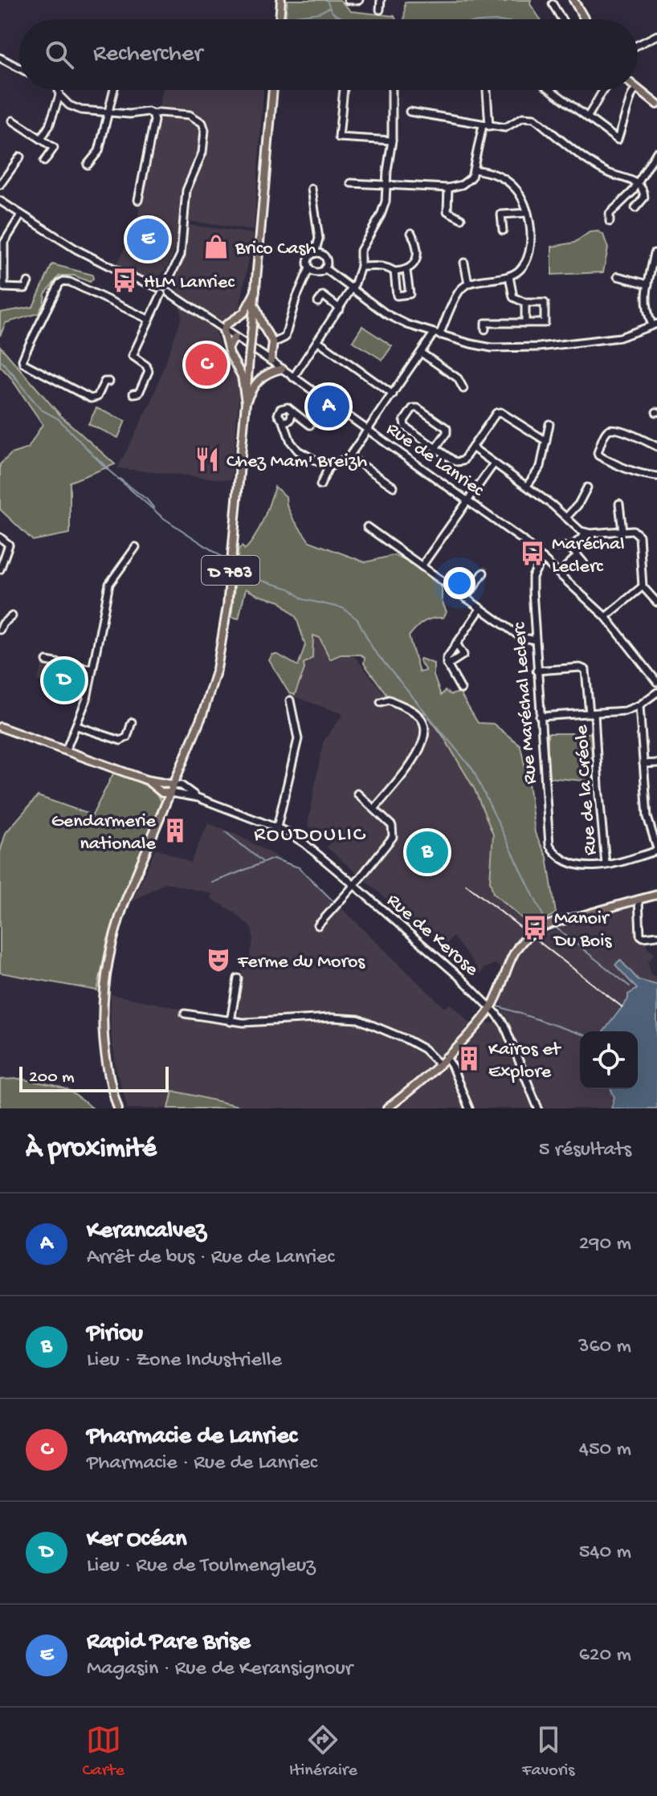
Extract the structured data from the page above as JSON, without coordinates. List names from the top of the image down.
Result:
{
  "streets": {
    "main road": ["D 783", "Rue de Kerose"],
    "street": ["Rue de Lanriec", "Rue Maréchal Leclerc", "Rue de la Créole"]
  },
  "crossings": [
    ["Rue de Lanriec", "D 783"],
    ["Rue de Lanriec", "Rue Maréchal Leclerc"],
    ["D 783", "Rue de Kerose"],
    ["Rue Maréchal Leclerc", "Rue de la Créole"]
  ],
  "districts": ["ROUDOULIC"],
  "places": {
    "shop": ["Brico Cash"],
    "bus stop": ["HLM Lanriec", "Maréchal Leclerc", "Manoir Du Bois"],
    "restaurant": ["Chez Mam' Breizh"],
    "building": ["Gendarmerie nationale", "Kaïros et Explore"],
    "theatre": ["Ferme du Moros"]
  },
  "scale_bar": "200 m",
  "page": {
    "search": "Rechercher",
    "pins": [
      "E",
      "C",
      "A",
      "D",
      "B"
    ],
    "scale": "200 m",
    "heading": ["À proximité", "5 résultats"],
    "list": [
      {
        "mark": "A",
        "name": "Kerancalvez",
        "note": "Arrêt de bus · Rue de Lanriec",
        "value": "290 m"
      },
      {
        "mark": "B",
        "name": "Piriou",
        "note": "Lieu · Zone Industrielle",
        "value": "360 m"
      },
      {
        "mark": "C",
        "name": "Pharmacie de Lanriec",
        "note": "Pharmacie · Rue de Lanriec",
        "value": "450 m"
      },
      {
        "mark": "D",
        "name": "Ker Océan",
        "note": "Lieu · Rue de Toulmengleuz",
        "value": "540 m"
      },
      {
        "mark": "E",
        "name": "Rapid Pare Brise",
        "note": "Magasin · Rue de Keransignour",
        "value": "620 m"
      }
    ],
    "nav": ["Carte", "Itinéraire", "Favoris"]
  }
}
